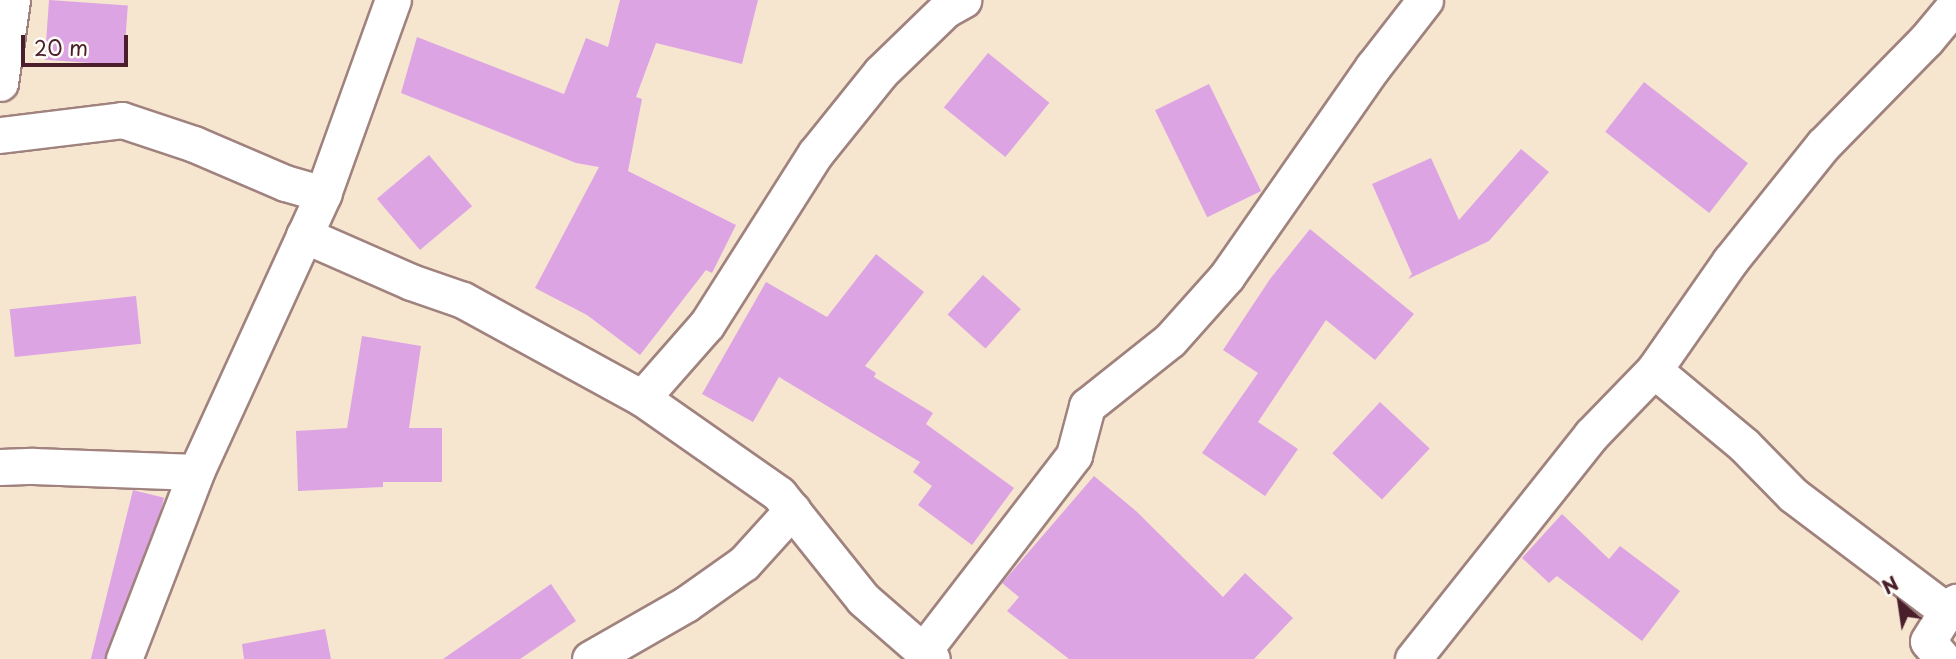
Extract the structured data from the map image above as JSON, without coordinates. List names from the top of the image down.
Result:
{
  "scale_bar": "20 m",
  "north": "top left"
}
